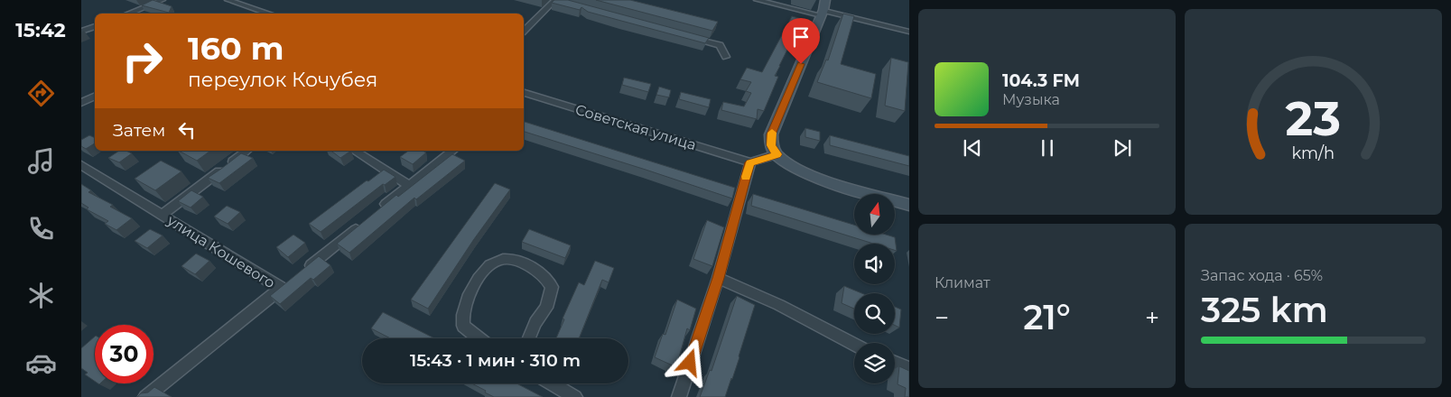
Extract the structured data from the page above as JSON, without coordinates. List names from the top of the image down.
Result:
{
  "streets": {
    "street": ["Советская улица", "улица Кошевого"]
  },
  "north": "top",
  "page": {
    "tabs": "15:42",
    "turn": ["160 m", "переулок Кочубея"],
    "song": ["104.3 FM", "Музыка"],
    "then": "Затем",
    "tile": [
      "Климат",
      ["Запас хода · 65%", "325 km"]
    ],
    "heat": ["−", "21°", "+"],
    "limit": "30",
    "trip": "15:43 · 1 мин · 310 m",
    "gauge": ["23", "km/h"]
  }
}
